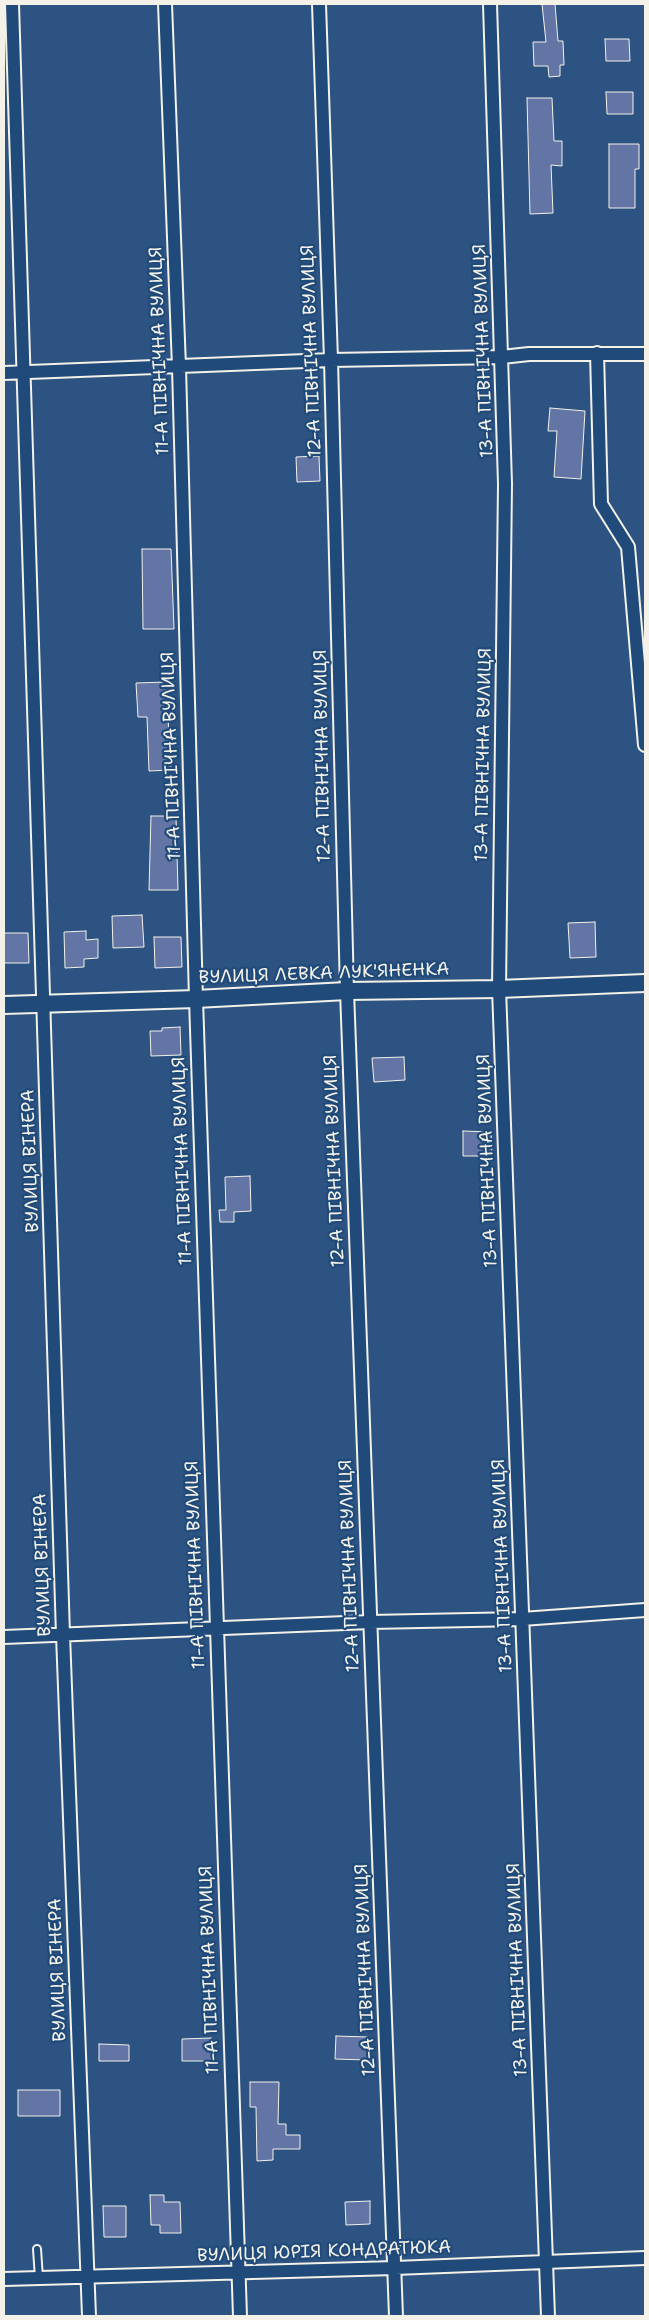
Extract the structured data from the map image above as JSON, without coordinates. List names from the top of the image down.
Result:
{
  "streets": {
    "street": [
      "11-А ПІВНІЧНА ВУЛИЦЯ",
      "12-А ПІВНІЧНА ВУЛИЦЯ",
      "13-А ПІВНІЧНА ВУЛИЦЯ",
      "ВУЛИЦЯ ЛЕВКА ЛУК'ЯНЕНКА",
      "ВУЛИЦЯ ВІНЕРА",
      "ВУЛИЦЯ ЮРІЯ КОНДРАТЮКА"
    ]
  },
  "crossings": [
    ["11-А ПІВНІЧНА ВУЛИЦЯ", "ВУЛИЦЯ ЛЕВКА ЛУК'ЯНЕНКА"],
    ["11-А ПІВНІЧНА ВУЛИЦЯ", "ВУЛИЦЯ ЮРІЯ КОНДРАТЮКА"],
    ["12-А ПІВНІЧНА ВУЛИЦЯ", "ВУЛИЦЯ ЛЕВКА ЛУК'ЯНЕНКА"],
    ["12-А ПІВНІЧНА ВУЛИЦЯ", "ВУЛИЦЯ ЮРІЯ КОНДРАТЮКА"],
    ["13-А ПІВНІЧНА ВУЛИЦЯ", "ВУЛИЦЯ ЛЕВКА ЛУК'ЯНЕНКА"],
    ["13-А ПІВНІЧНА ВУЛИЦЯ", "ВУЛИЦЯ ЮРІЯ КОНДРАТЮКА"],
    ["ВУЛИЦЯ ЛЕВКА ЛУК'ЯНЕНКА", "ВУЛИЦЯ ВІНЕРА"],
    ["ВУЛИЦЯ ВІНЕРА", "ВУЛИЦЯ ЮРІЯ КОНДРАТЮКА"]
  ]
}
